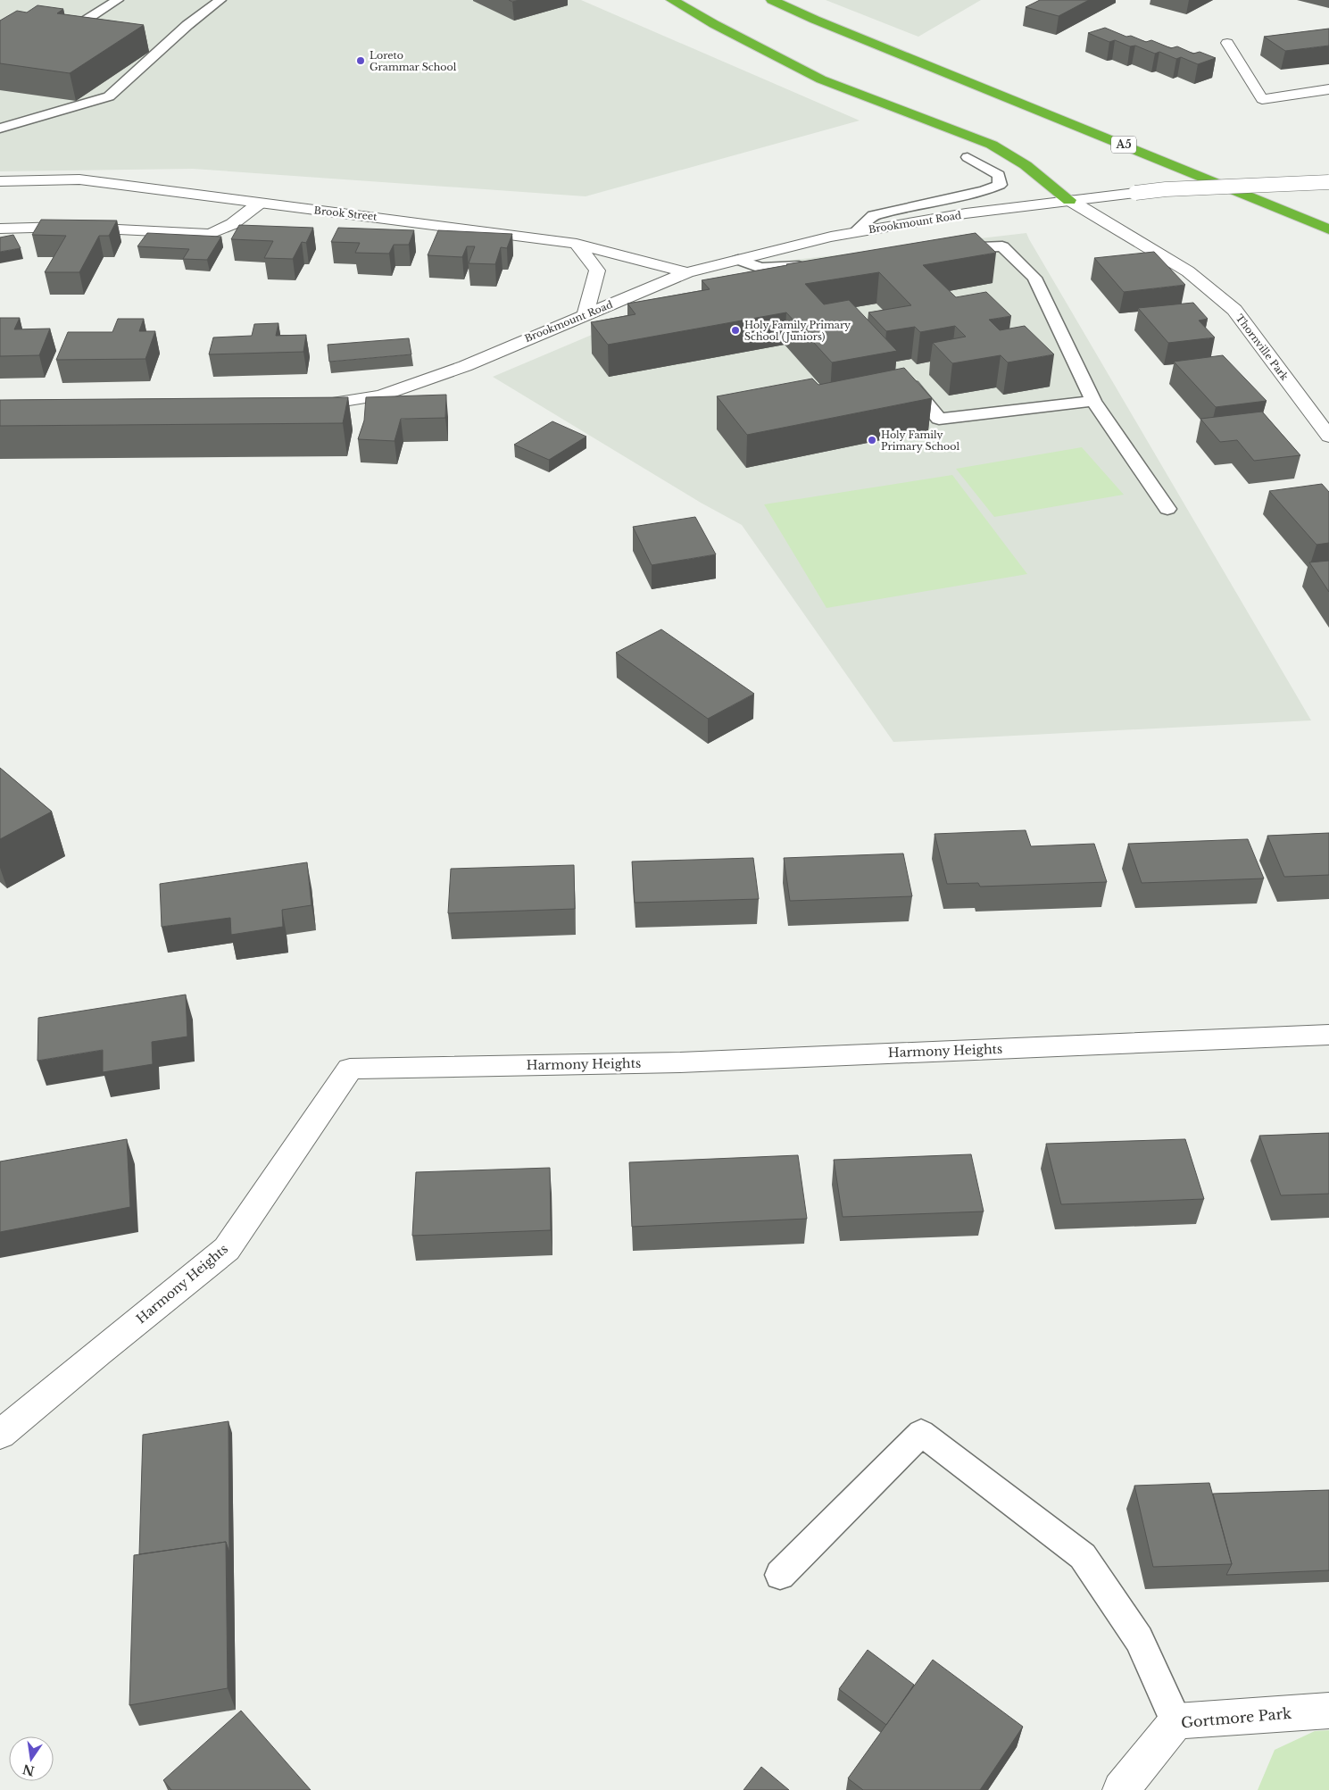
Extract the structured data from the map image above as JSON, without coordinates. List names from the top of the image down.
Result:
{
  "streets": {
    "highway": ["A5"],
    "street": [
      "Brook Street",
      "Brookmount Road",
      "Thornville Park",
      "Harmony Heights",
      "Gortmore Park"
    ]
  },
  "crossings": [
    ["Brook Street", "Brookmount Road"],
    ["Brookmount Road", "Thornville Park"]
  ],
  "places": ["Loreto Grammar School", "Holy Family Primary School (Juniors)", "Holy Family Primary School"],
  "north": "bottom"
}
